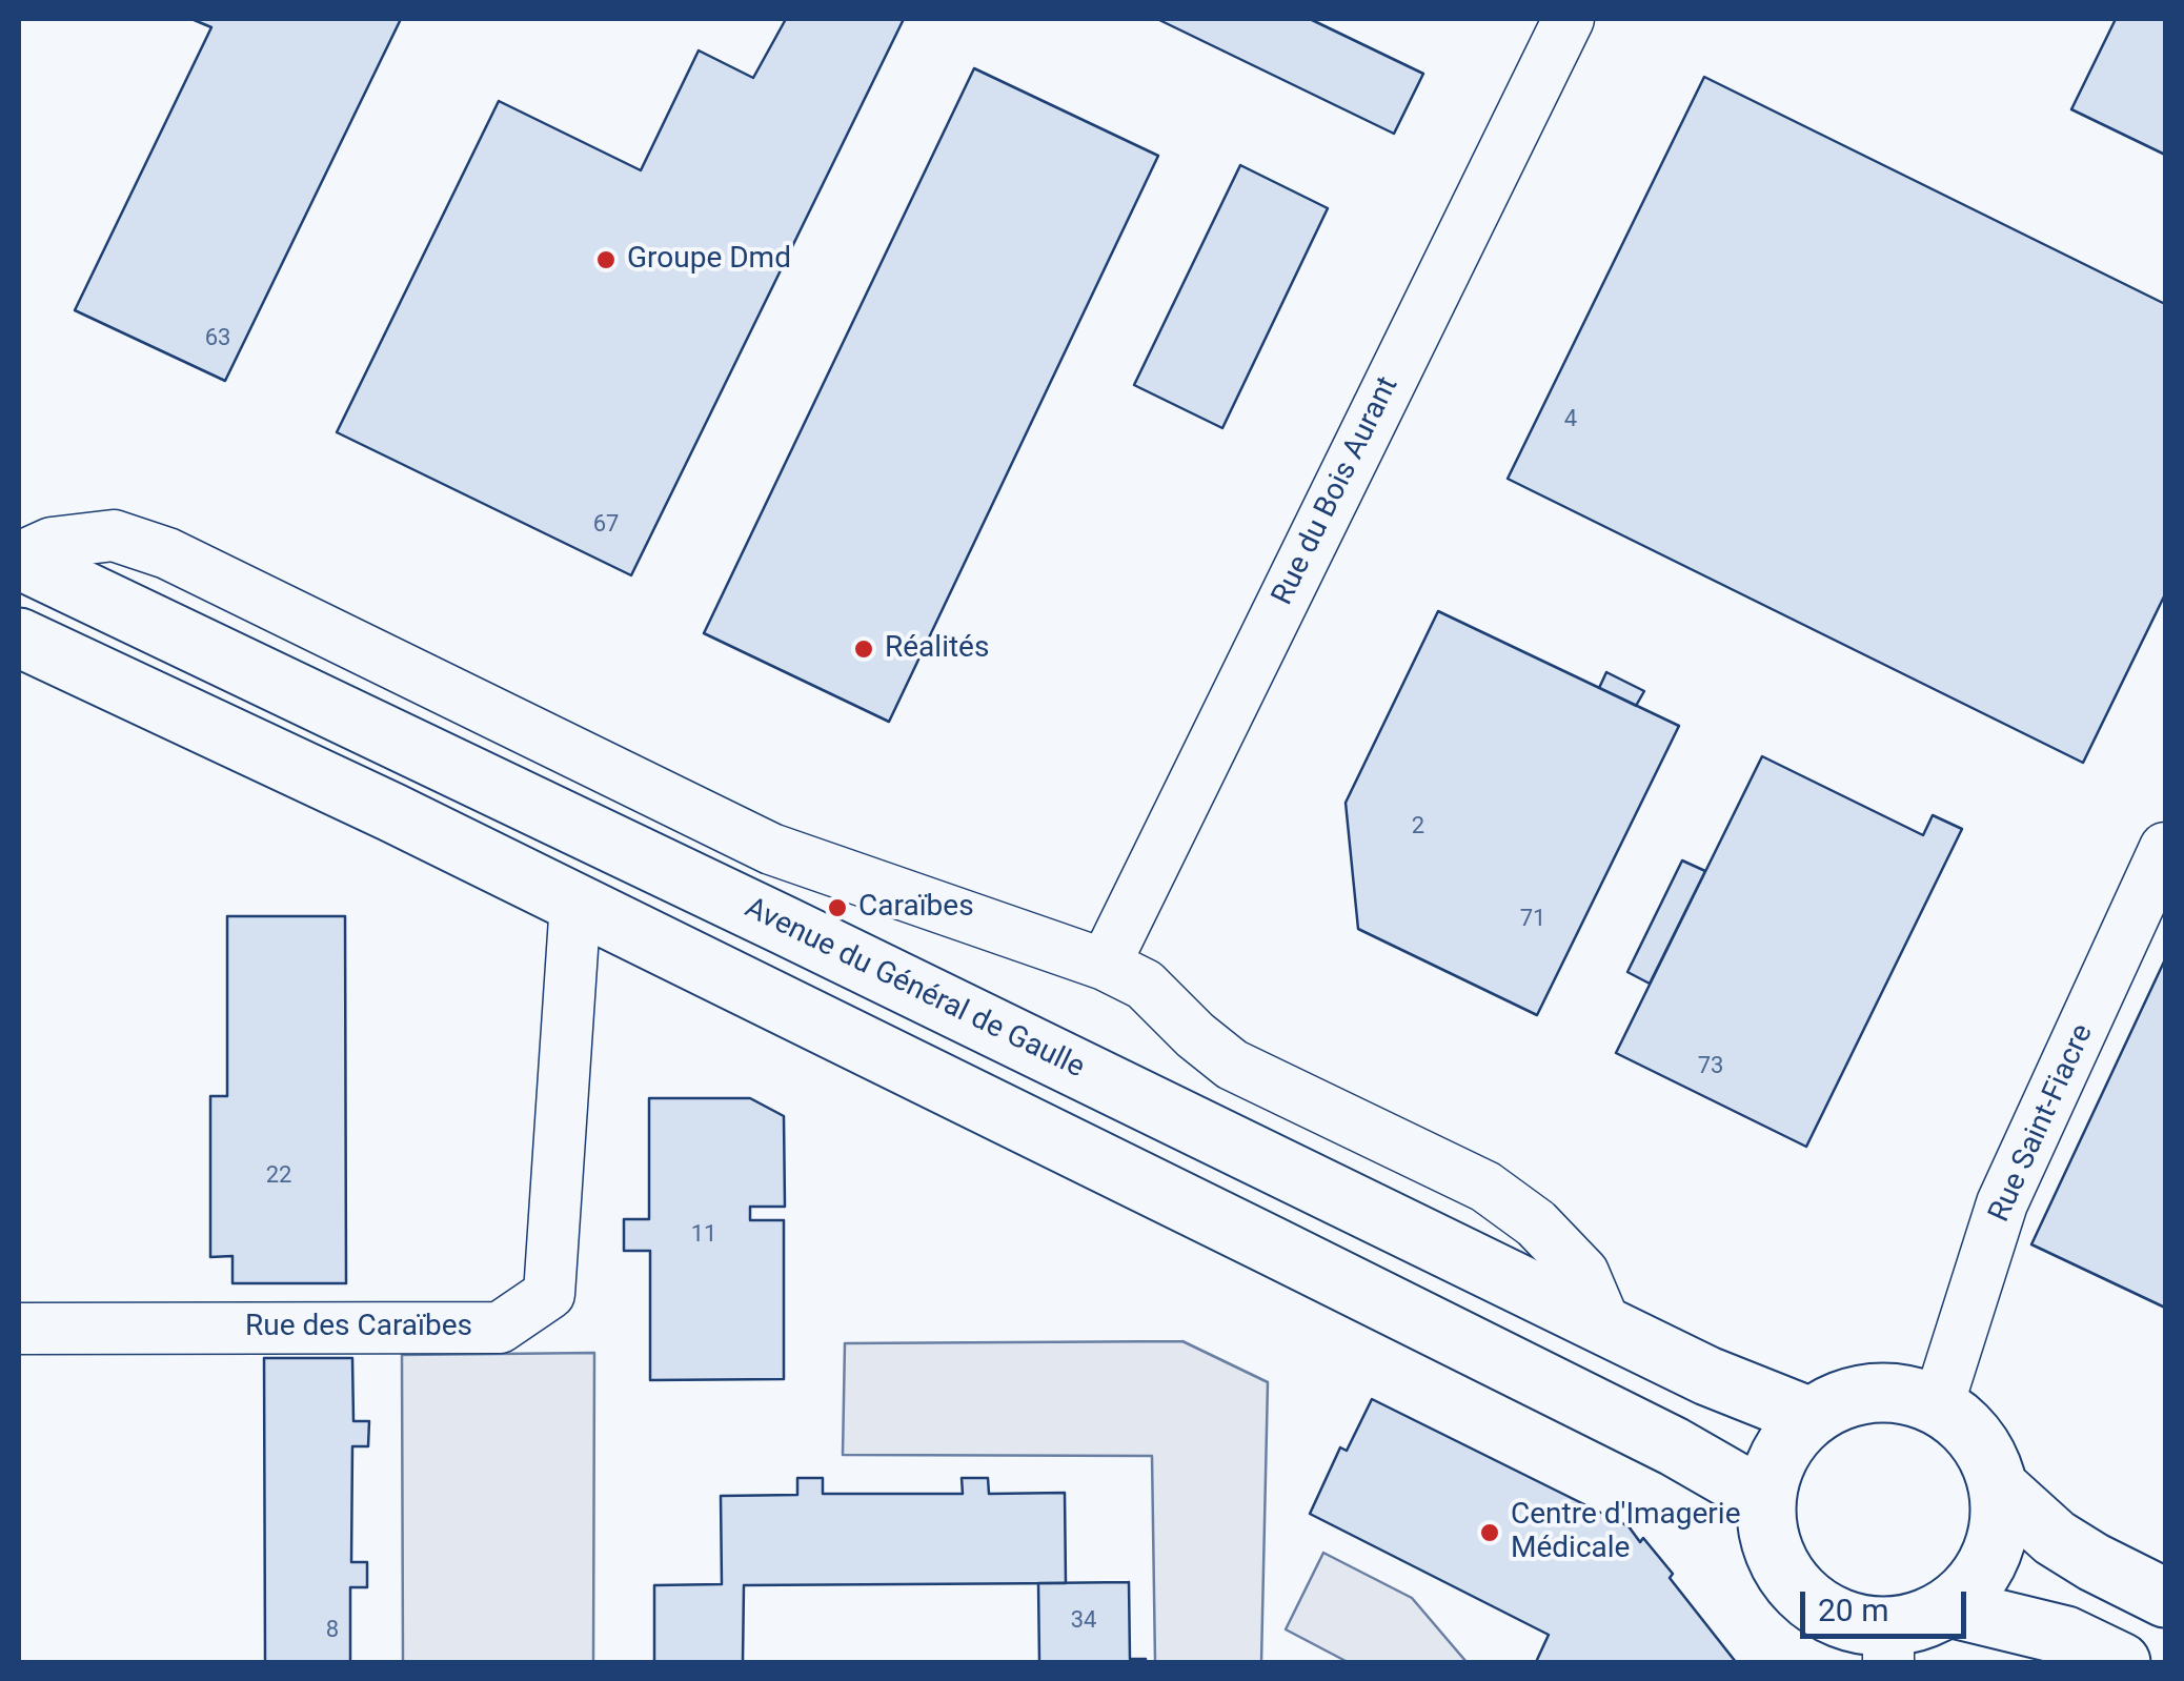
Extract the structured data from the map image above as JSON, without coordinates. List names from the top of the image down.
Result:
{
  "streets": {
    "main road": ["Avenue du Général de Gaulle"],
    "street": ["Rue du Bois Aurant", "Rue Saint-Fiacre", "Rue des Caraïbes"]
  },
  "crossings": [
    ["Rue du Bois Aurant", "Avenue du Général de Gaulle"],
    ["Avenue du Général de Gaulle", "Rue Saint-Fiacre"]
  ],
  "places": [
    "Groupe Dmd",
    "Réalités",
    "Caraïbes",
    "Centre d'Imagerie Médicale"
  ],
  "house_numbers": [
    "63",
    "4",
    "67",
    "2",
    "71",
    "73",
    "22",
    "11",
    "34",
    "8"
  ],
  "scale_bar": "20 m"
}
